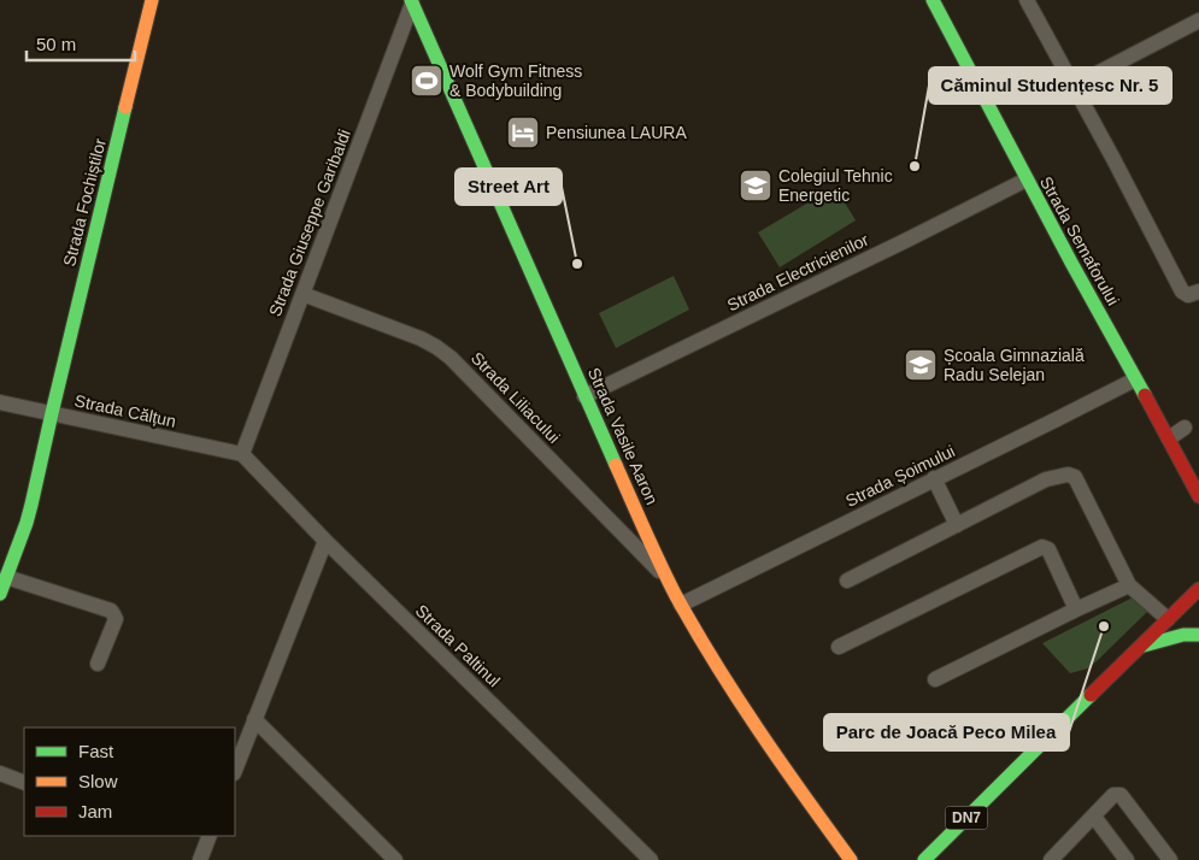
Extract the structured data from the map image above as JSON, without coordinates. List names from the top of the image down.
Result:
{
  "streets": {
    "street": [
      "Strada Fochiștilor",
      "Strada Giuseppe Garibaldi",
      "Strada Semaforului",
      "Strada Electricienilor",
      "Strada Liliacului",
      "Strada Călțun",
      "Strada Vasile Aaron",
      "Strada Șoimului",
      "Strada Paltinul",
      "DN7"
    ]
  },
  "crossings": [
    ["Strada Fochiștilor", "Strada Călțun"],
    ["Strada Giuseppe Garibaldi", "Strada Liliacului"],
    ["Strada Giuseppe Garibaldi", "Strada Călțun"],
    ["Strada Giuseppe Garibaldi", "Strada Vasile Aaron"],
    ["Strada Giuseppe Garibaldi", "Strada Paltinul"],
    ["Strada Semaforului", "Strada Electricienilor"],
    ["Strada Semaforului", "Strada Șoimului"],
    ["Strada Electricienilor", "Strada Vasile Aaron"],
    ["Strada Liliacului", "Strada Vasile Aaron"],
    ["Strada Călțun", "Strada Paltinul"],
    ["Strada Vasile Aaron", "Strada Șoimului"]
  ],
  "places": {
    "sports": ["Wolf Gym Fitness & Bodybuilding"],
    "hotel": ["Pensiunea LAURA"],
    "other": ["Căminul Studențesc Nr. 5", "Street Art", "Parc de Joacă Peco Milea"],
    "school or university": ["Colegiul Tehnic Energetic", "Școala Gimnazială Radu Selejan"]
  },
  "legend": ["Fast", "Slow", "Jam"],
  "scale_bar": "50 m"
}
